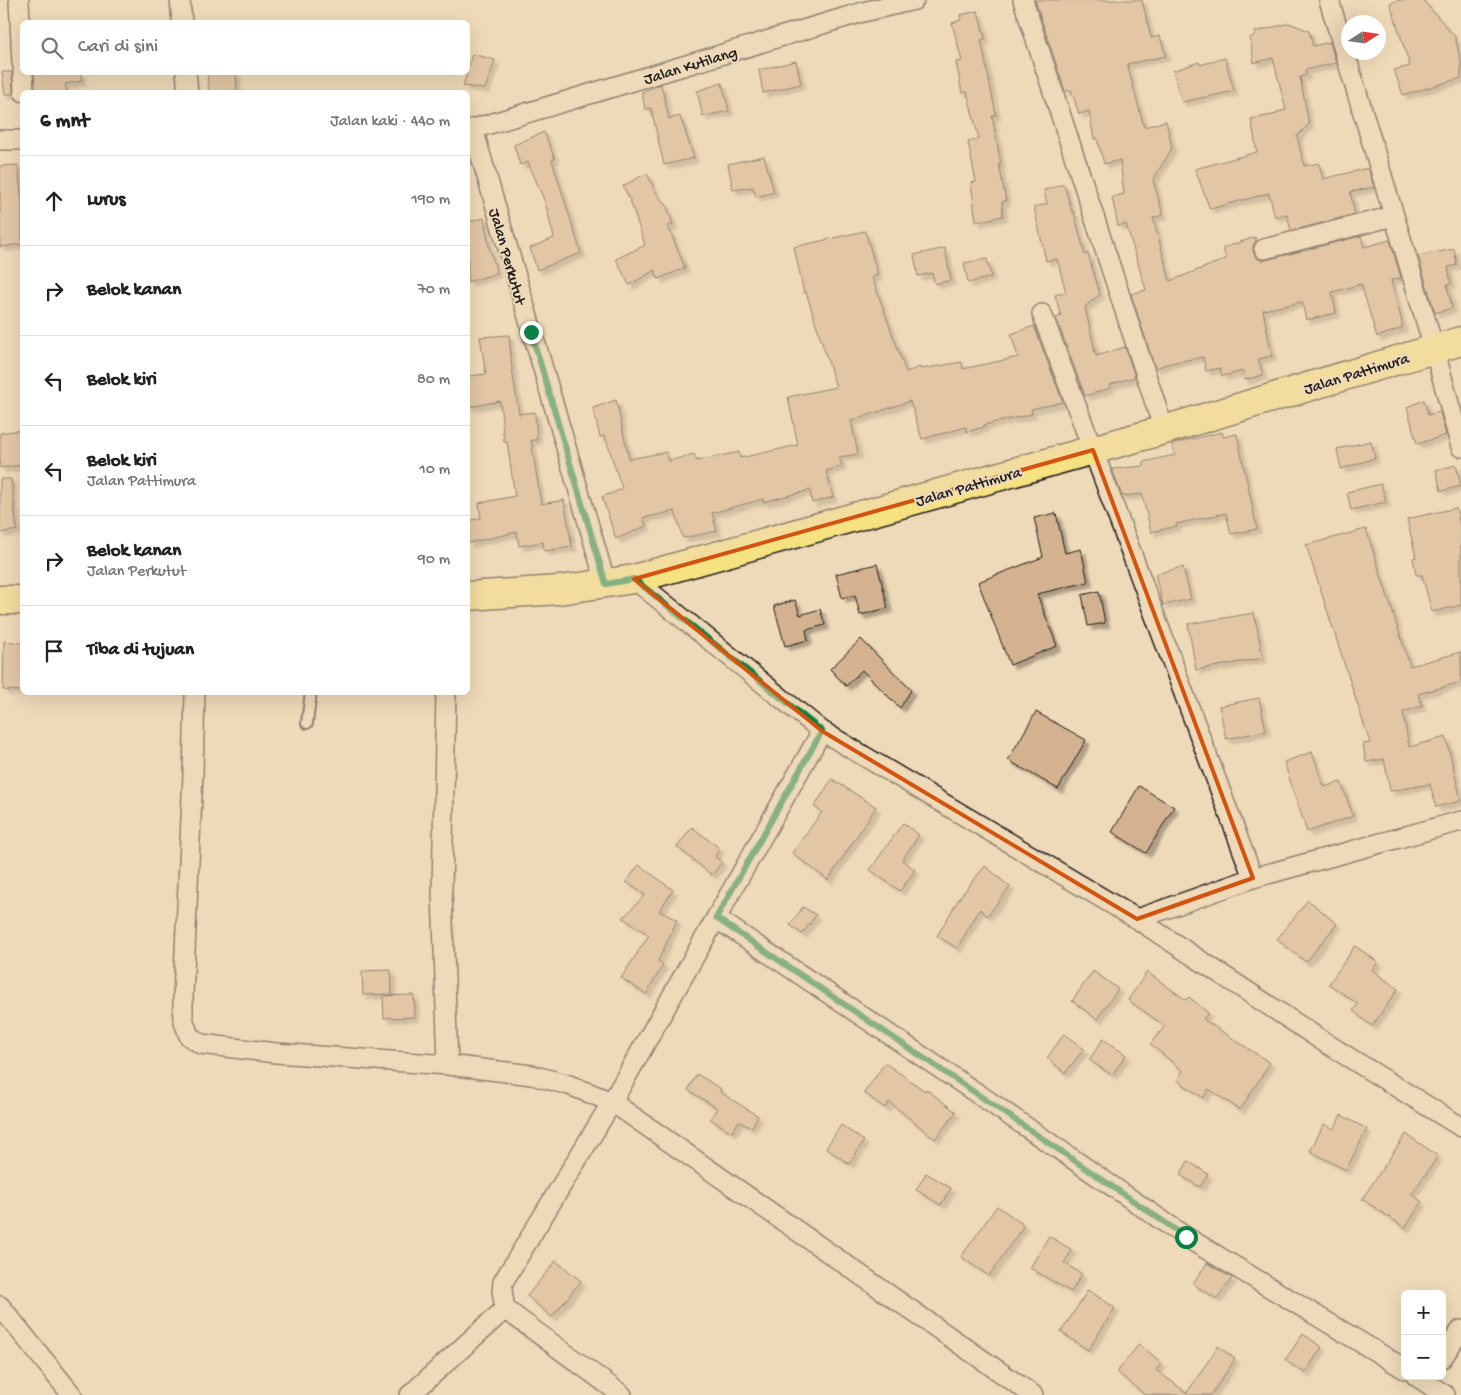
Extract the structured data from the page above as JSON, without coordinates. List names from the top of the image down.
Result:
{
  "streets": {
    "main road": ["Jalan Pattimura"],
    "street": ["Jalan Kutilang", "Jalan Perkutut"]
  },
  "crossings": [
    ["Jalan Kutilang", "Jalan Perkutut"],
    ["Jalan Perkutut", "Jalan Pattimura"]
  ],
  "north": "right",
  "page": {
    "search": "Cari di sini",
    "heading": ["6 mnt", "Jalan kaki · 440 m"],
    "list": [
      ["Lurus", "190 m"],
      ["Belok kanan", "70 m"],
      ["Belok kiri", "80 m"],
      ["Belok kiri", "Jalan Pattimura", "10 m"],
      ["Belok kanan", "Jalan Perkutut", "90 m"],
      "Tiba di tujuan"
    ],
    "map_buttons": ["+", "−"]
  }
}
